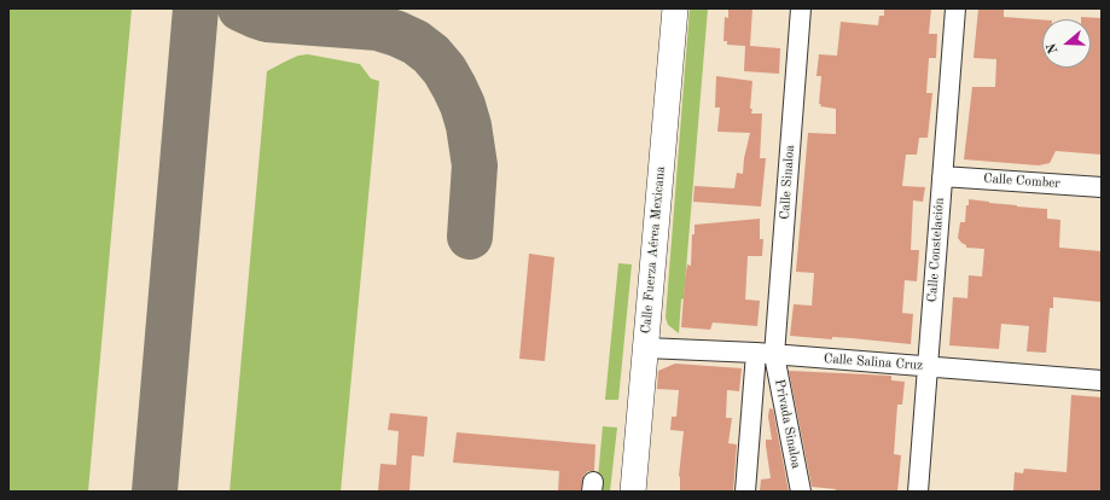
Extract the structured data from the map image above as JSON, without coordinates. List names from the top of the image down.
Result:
{
  "streets": {
    "main road": ["Calle Fuerza Aérea Mexicana"],
    "street": [
      "Calle Comber",
      "Calle Sinaloa",
      "Calle Constelación",
      "Calle Salina Cruz",
      "Privada Sinaloa"
    ]
  },
  "crossings": [
    ["Calle Comber", "Calle Constelación"],
    ["Calle Sinaloa", "Calle Salina Cruz"],
    ["Calle Sinaloa", "Privada Sinaloa"],
    ["Calle Fuerza Aérea Mexicana", "Calle Salina Cruz"],
    ["Calle Constelación", "Calle Salina Cruz"],
    ["Calle Salina Cruz", "Privada Sinaloa"]
  ],
  "north": "left"
}
